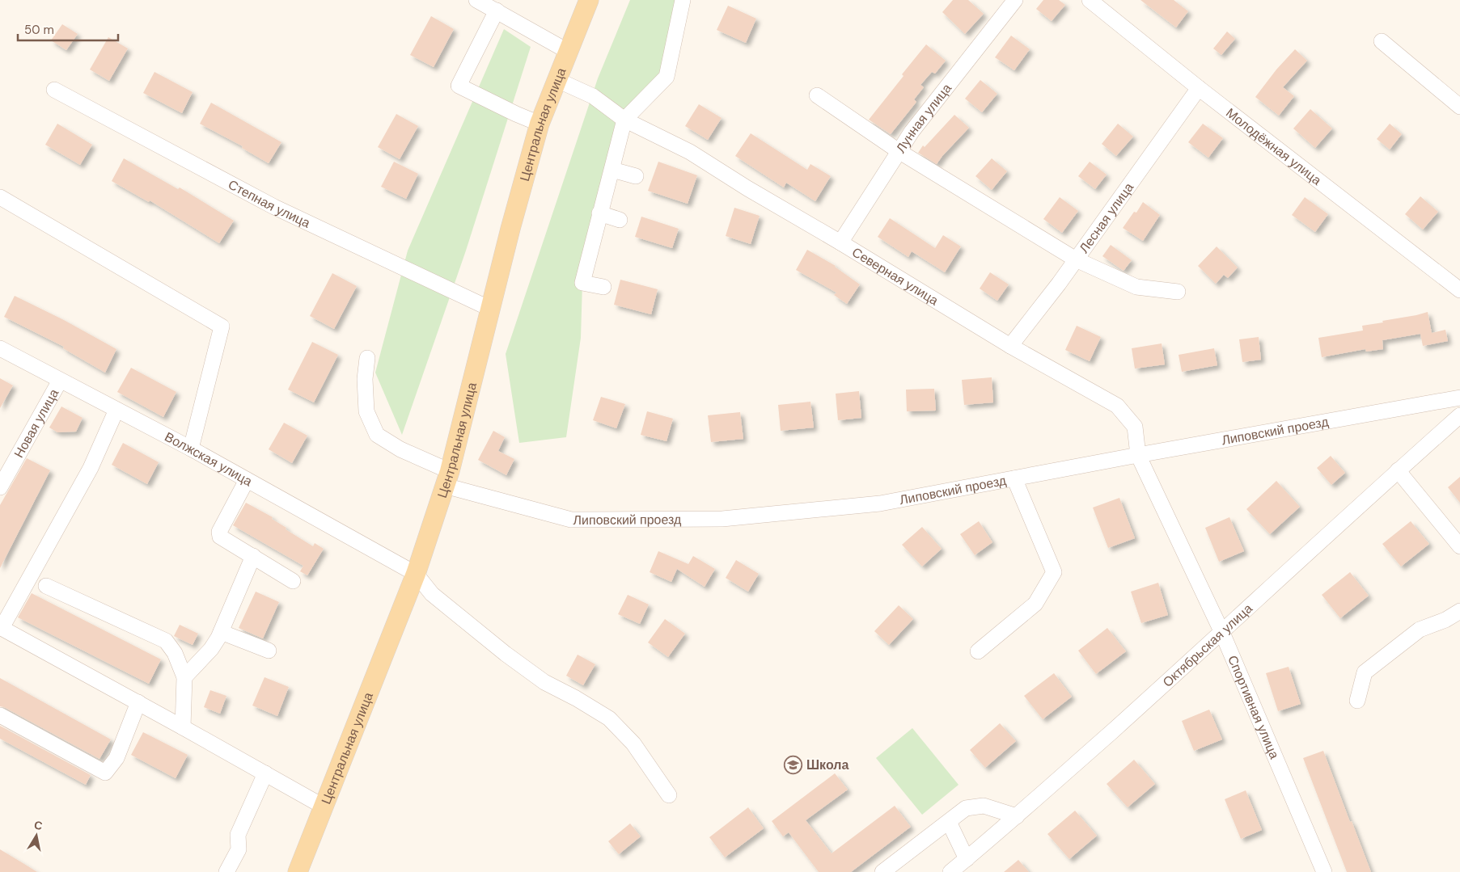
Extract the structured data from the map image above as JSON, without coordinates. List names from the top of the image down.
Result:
{
  "streets": {
    "main road": ["Центральная улица"],
    "street": [
      "Лунная улица",
      "Молодёжная улица",
      "Степная улица",
      "Лесная улица",
      "Северная улица",
      "Новая улица",
      "Липовский проезд",
      "Волжская улица",
      "Октябрьская улица",
      "Спортивная улица"
    ]
  },
  "crossings": [
    ["Лунная улица", "Северная улица"],
    ["Центральная улица", "Степная улица"],
    ["Центральная улица", "Северная улица"],
    ["Центральная улица", "Липовский проезд"],
    ["Центральная улица", "Волжская улица"],
    ["Молодёжная улица", "Лесная улица"],
    ["Лесная улица", "Северная улица"],
    ["Северная улица", "Липовский проезд"],
    ["Северная улица", "Спортивная улица"],
    ["Новая улица", "Волжская улица"],
    ["Липовский проезд", "Спортивная улица"],
    ["Октябрьская улица", "Спортивная улица"]
  ],
  "places": {
    "school or university": ["Школа"]
  },
  "scale_bar": "50 m",
  "north": "top"
}
